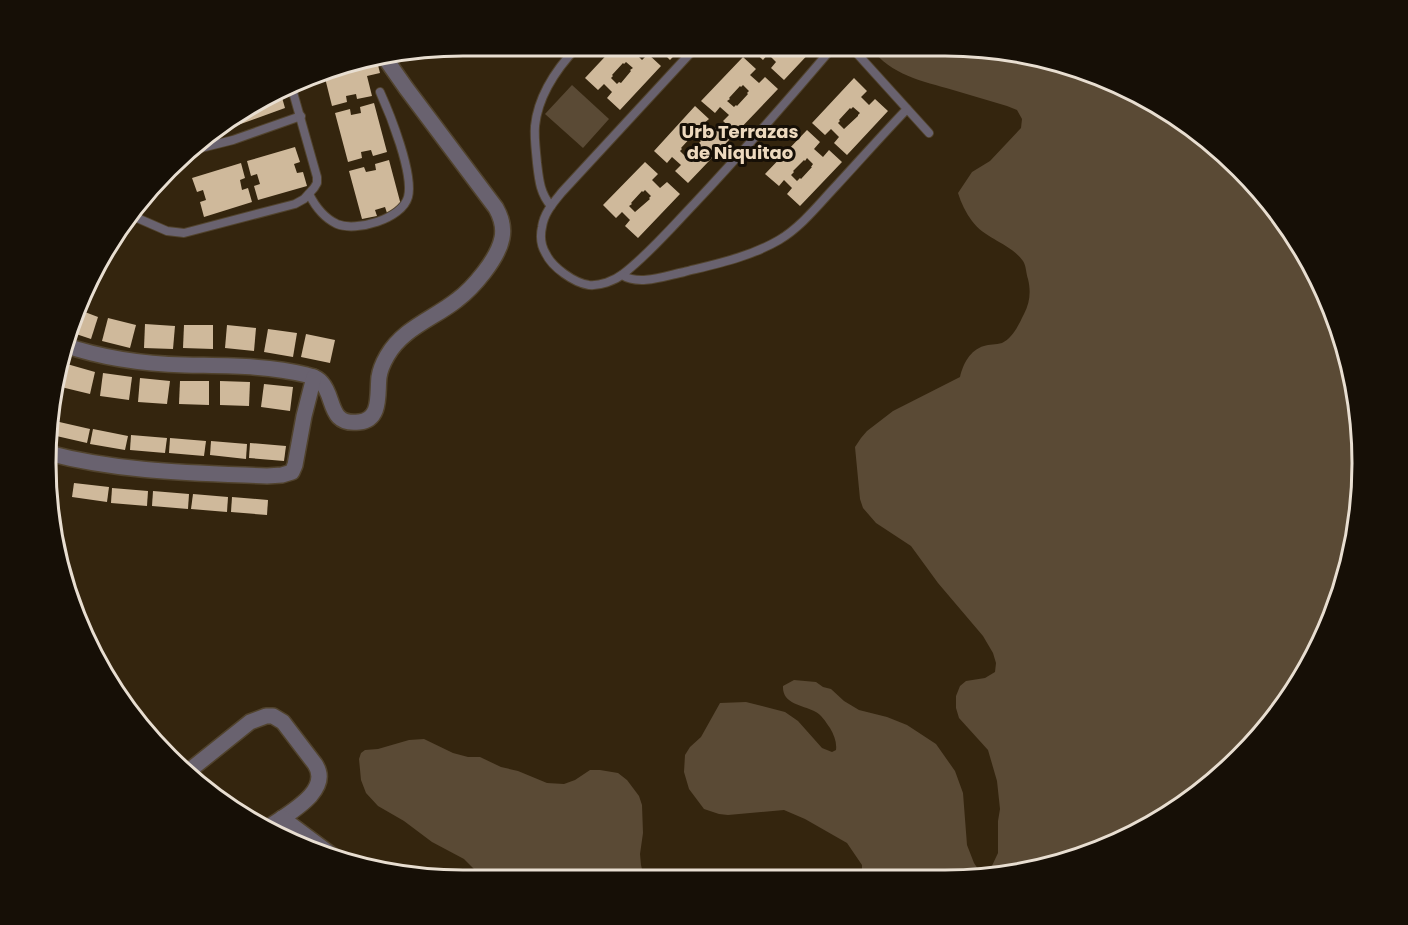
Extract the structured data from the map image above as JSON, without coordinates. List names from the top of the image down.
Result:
{
  "districts": ["Urb Terrazas de Niquitao"]
}
